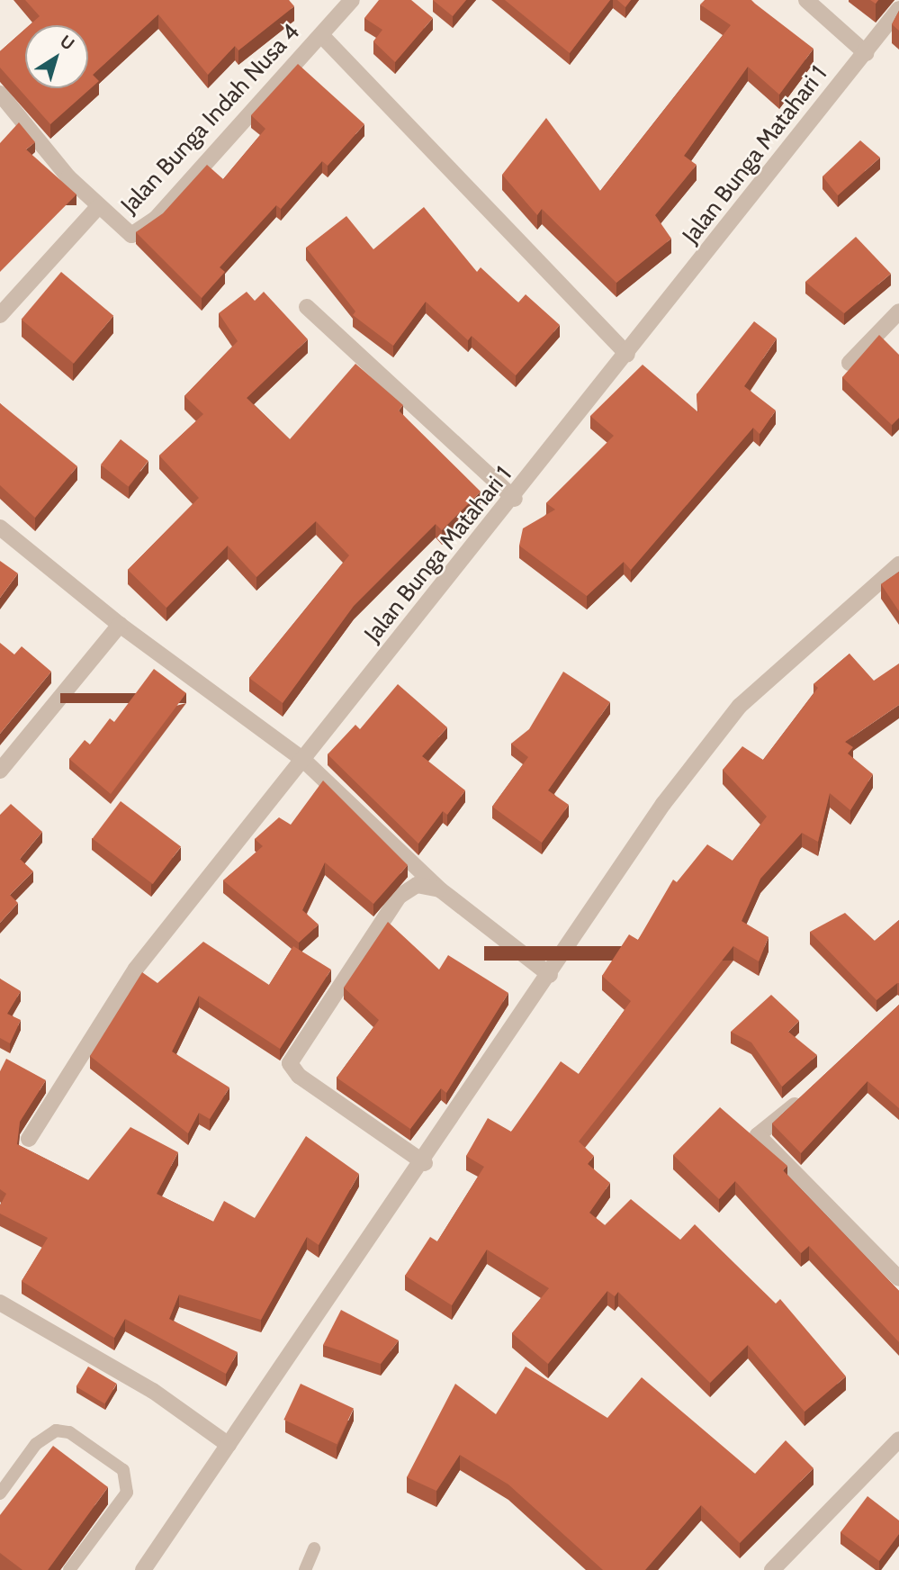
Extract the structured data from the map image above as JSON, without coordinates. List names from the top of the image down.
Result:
{
  "streets": {
    "street": ["Jalan Bunga Indah Nusa 4", "Jalan Bunga Matahari 1"]
  },
  "north": "top right"
}
